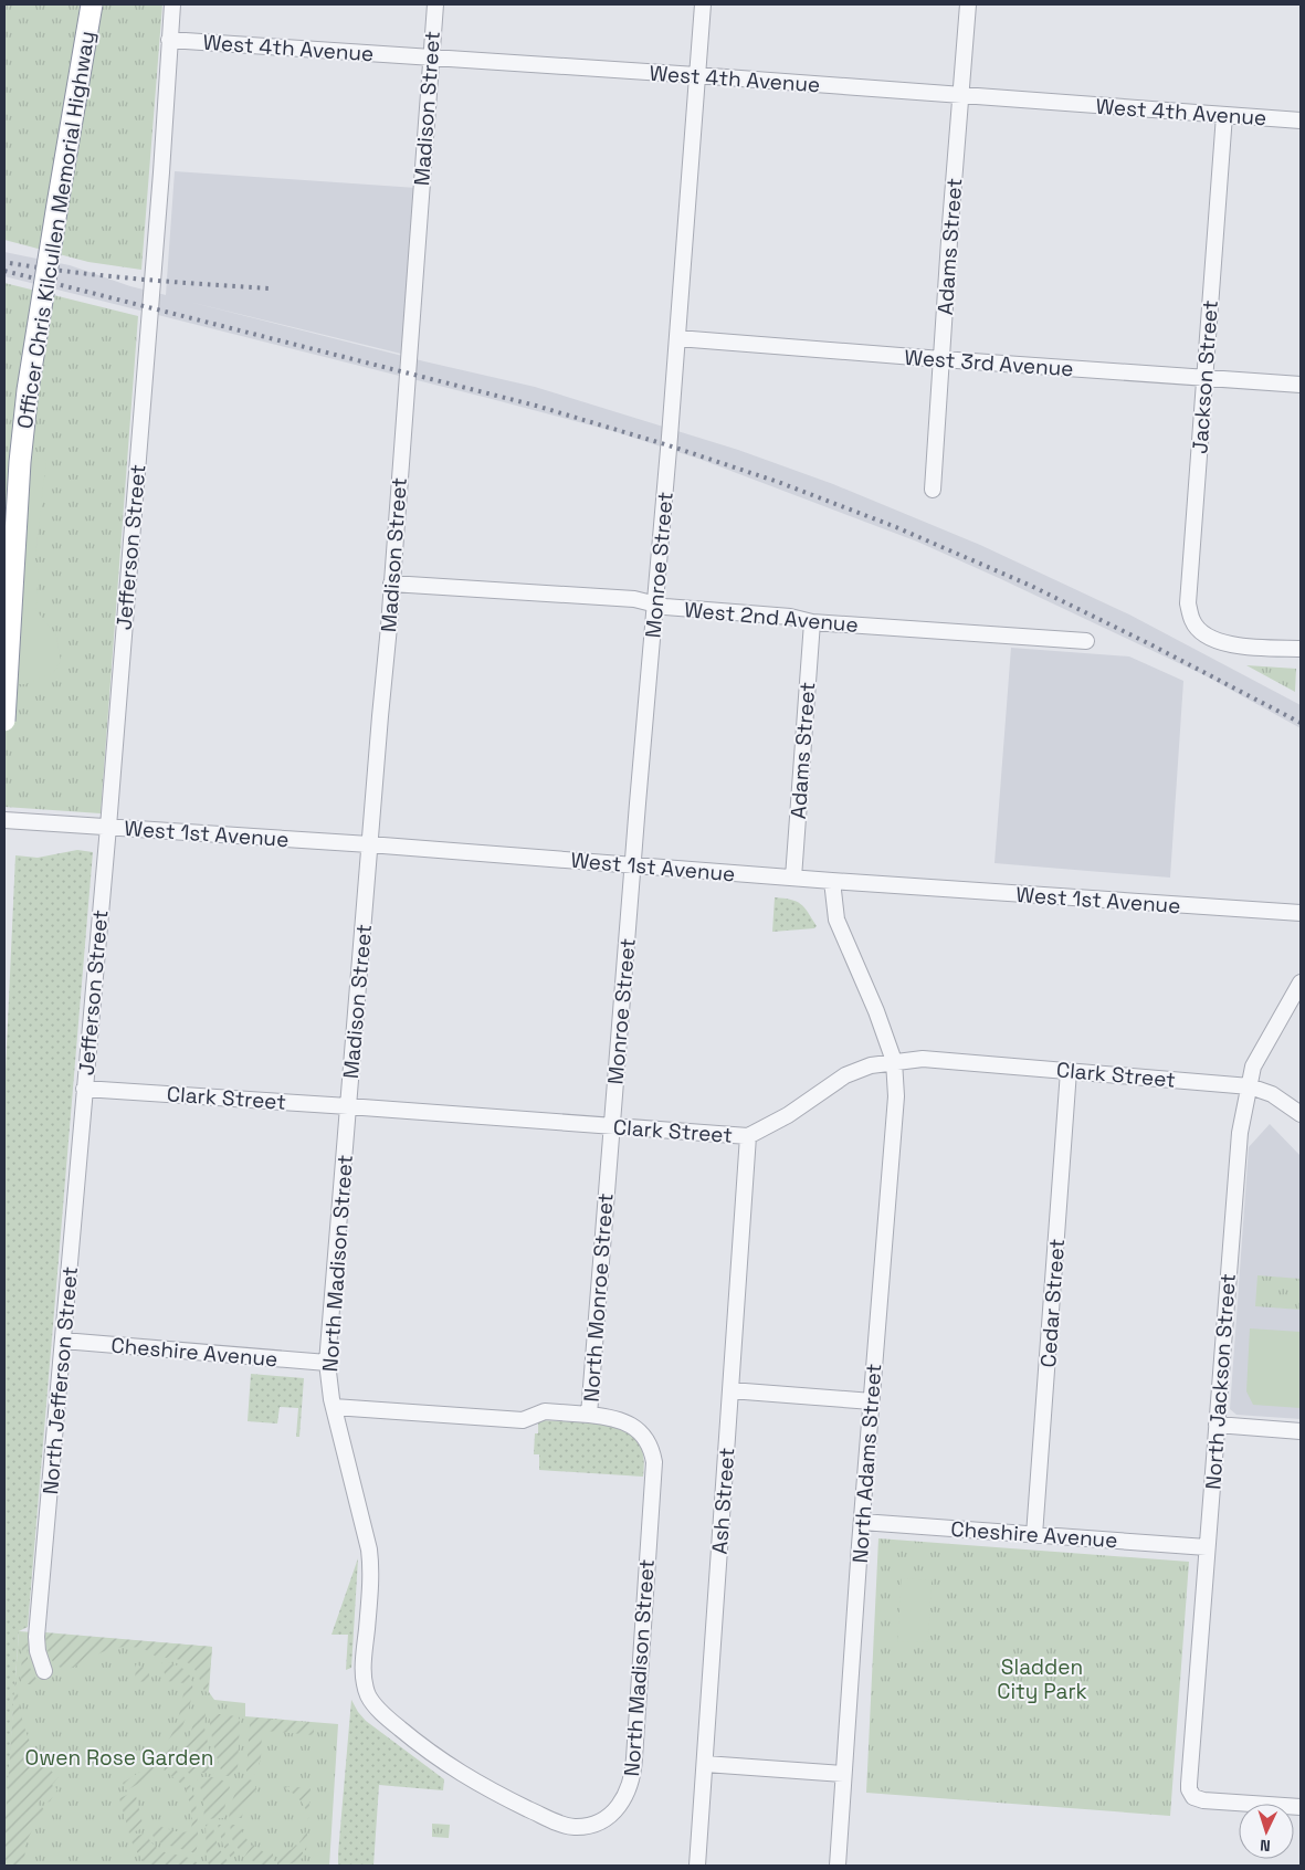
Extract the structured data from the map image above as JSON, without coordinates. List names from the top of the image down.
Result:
{
  "streets": {
    "highway": ["Officer Chris Kilcullen Memorial Highway"],
    "street": [
      "West 4th Avenue",
      "Madison Street",
      "Adams Street",
      "West 3rd Avenue",
      "Jackson Street",
      "Jefferson Street",
      "Monroe Street",
      "West 2nd Avenue",
      "West 1st Avenue",
      "Clark Street",
      "North Madison Street",
      "North Monroe Street",
      "Cedar Street",
      "Cheshire Avenue",
      "North Jefferson Street",
      "North Jackson Street",
      "North Adams Street",
      "Ash Street"
    ]
  },
  "crossings": [
    ["West 4th Avenue", "Madison Street"],
    ["West 4th Avenue", "Adams Street"],
    ["West 4th Avenue", "Jackson Street"],
    ["West 4th Avenue", "Jefferson Street"],
    ["West 4th Avenue", "Monroe Street"],
    ["Madison Street", "West 2nd Avenue"],
    ["Madison Street", "West 1st Avenue"],
    ["Madison Street", "Clark Street"],
    ["Madison Street", "North Madison Street"],
    ["Adams Street", "West 3rd Avenue"],
    ["Adams Street", "West 2nd Avenue"],
    ["Adams Street", "West 1st Avenue"],
    ["West 3rd Avenue", "Jackson Street"],
    ["West 3rd Avenue", "Monroe Street"],
    ["Jefferson Street", "West 1st Avenue"],
    ["Jefferson Street", "Clark Street"],
    ["Jefferson Street", "North Jefferson Street"],
    ["Monroe Street", "West 2nd Avenue"],
    ["Monroe Street", "West 1st Avenue"],
    ["Monroe Street", "Clark Street"],
    ["Monroe Street", "North Monroe Street"],
    ["Clark Street", "North Madison Street"],
    ["Clark Street", "North Monroe Street"],
    ["Clark Street", "Cedar Street"],
    ["Clark Street", "North Jefferson Street"],
    ["Clark Street", "North Jackson Street"],
    ["Clark Street", "North Adams Street"],
    ["Clark Street", "Ash Street"],
    ["North Madison Street", "North Monroe Street"],
    ["North Madison Street", "Cheshire Avenue"],
    ["Cedar Street", "Cheshire Avenue"],
    ["Cheshire Avenue", "North Jefferson Street"],
    ["Cheshire Avenue", "North Jackson Street"],
    ["Cheshire Avenue", "North Adams Street"]
  ],
  "parks": ["Sladden City Park", "Owen Rose Garden"],
  "north": "bottom"
}
